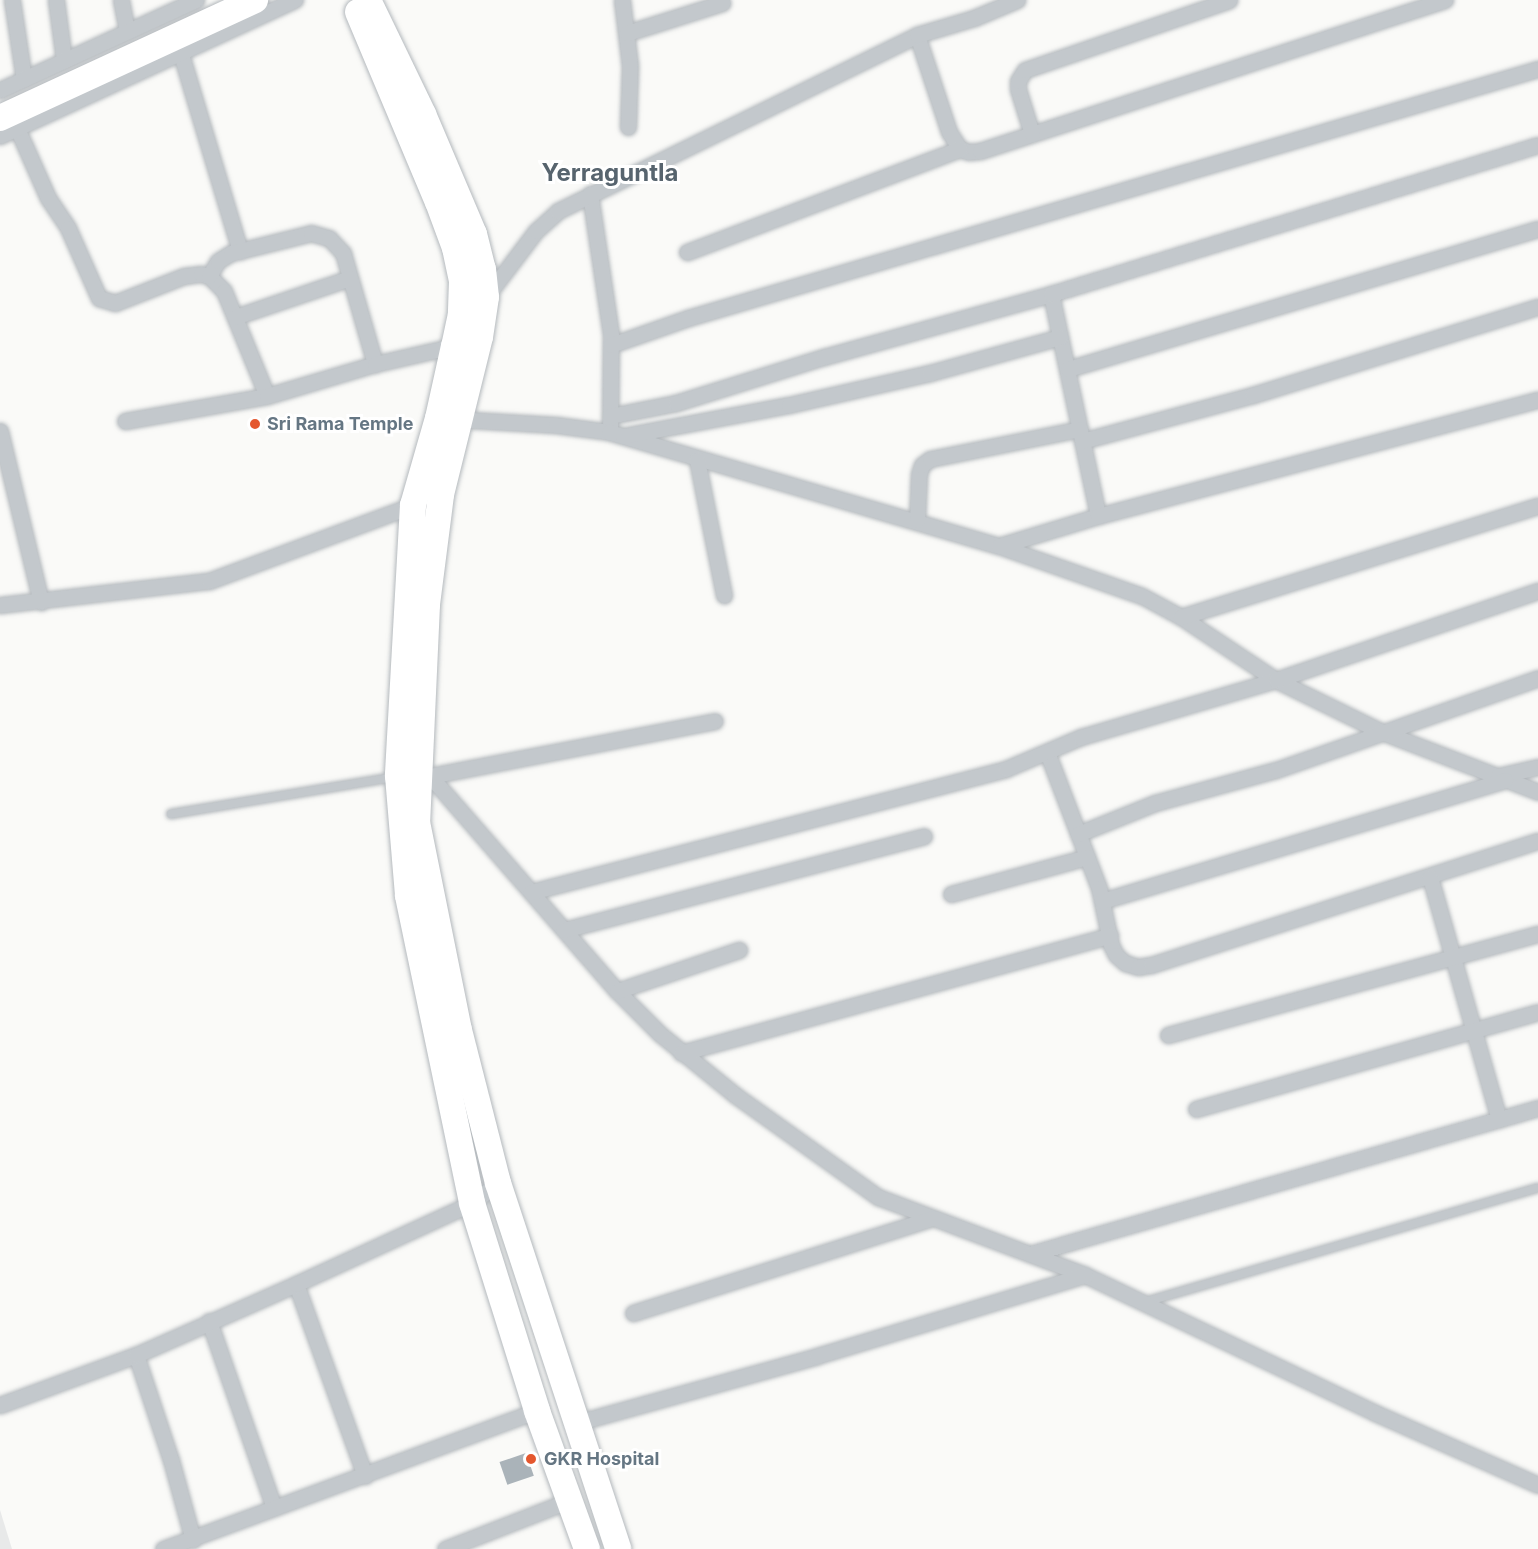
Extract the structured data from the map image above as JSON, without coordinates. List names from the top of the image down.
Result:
{
  "districts": ["Yerraguntla"],
  "places": ["Sri Rama Temple", "GKR Hospital"]
}
